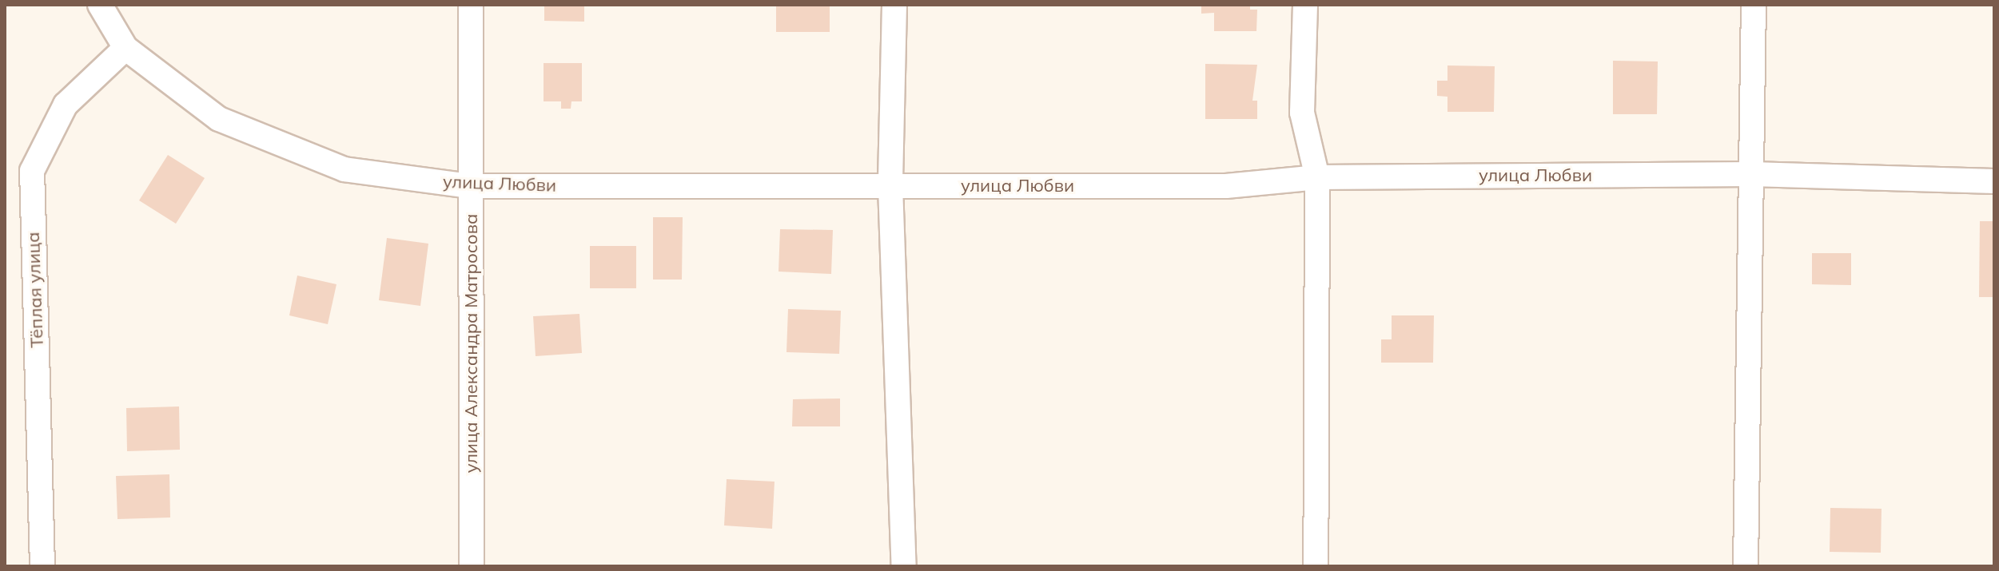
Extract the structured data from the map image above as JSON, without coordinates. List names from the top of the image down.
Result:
{
  "streets": {
    "street": ["улица Любви", "Тёплая улица", "улица Александра Матросова"]
  },
  "crossings": [
    ["улица Любви", "Тёплая улица"],
    ["улица Любви", "улица Александра Матросова"]
  ]
}
